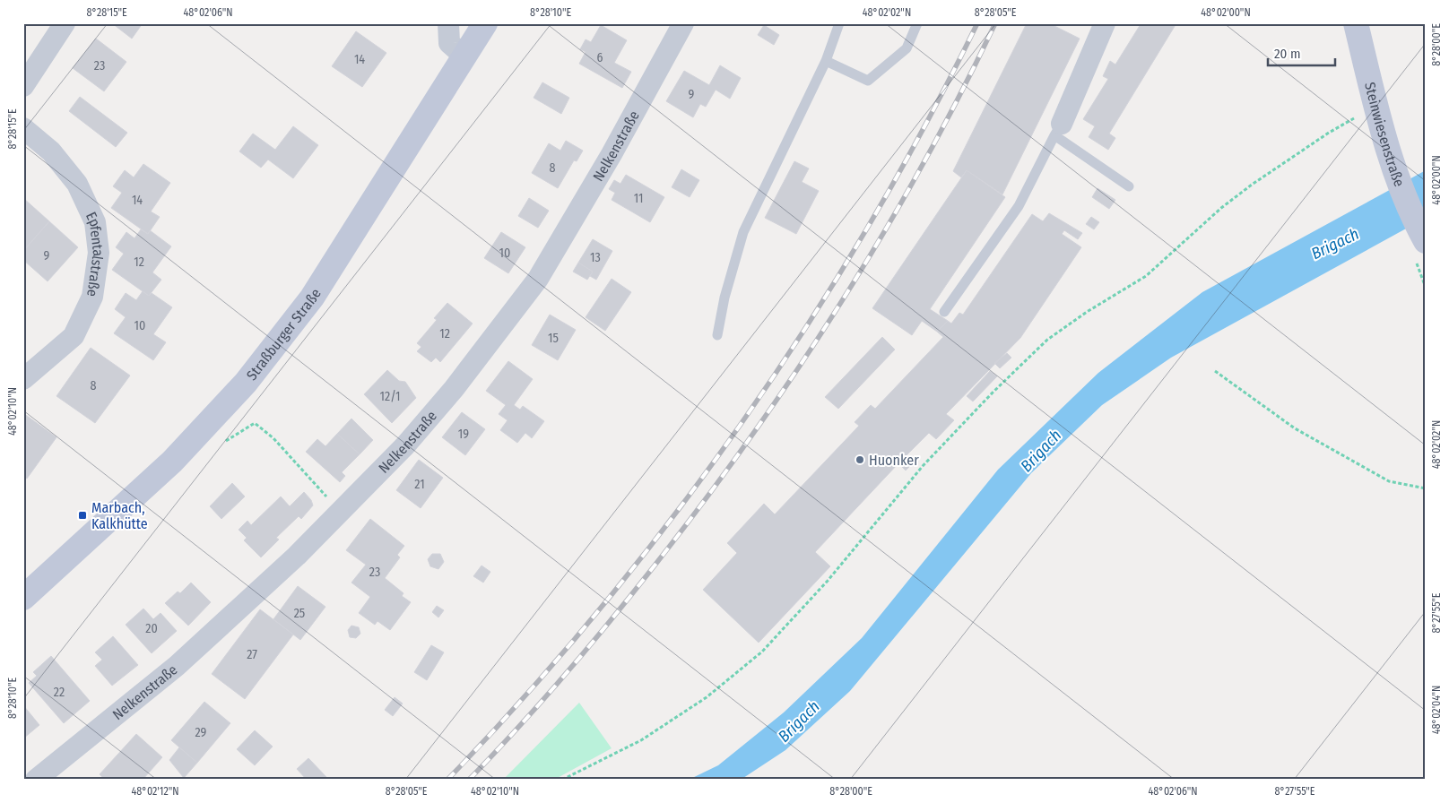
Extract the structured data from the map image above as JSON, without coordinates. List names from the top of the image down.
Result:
{
  "streets": {
    "main road": ["Steinwiesenstraße", "Straßburger Straße"],
    "street": ["Nelkenstraße", "Epfentalstraße"]
  },
  "water": ["Brigach"],
  "places": {
    "other": ["Huonker"],
    "transit": ["Marbach, Kalkhütte"]
  },
  "house_numbers": [
    "6",
    "14",
    "23",
    "9",
    "8",
    "11",
    "14",
    "10",
    "9",
    "13",
    "12",
    "10",
    "12",
    "15",
    "8",
    "12/1",
    "19",
    "21",
    "23",
    "25",
    "20",
    "27",
    "22",
    "29"
  ],
  "scale_bar": "20 m",
  "coordinates": [
    "8°28'15\"E",
    "48°02'06\"N",
    "8°28'10\"E",
    "48°02'02\"N",
    "8°28'05\"E",
    "48°02'00\"N",
    "8°28'00\"E",
    "48°02'10\"N",
    "8°27'55\"E",
    "48°02'04\"N",
    "48°02'12\"N"
  ]
}
